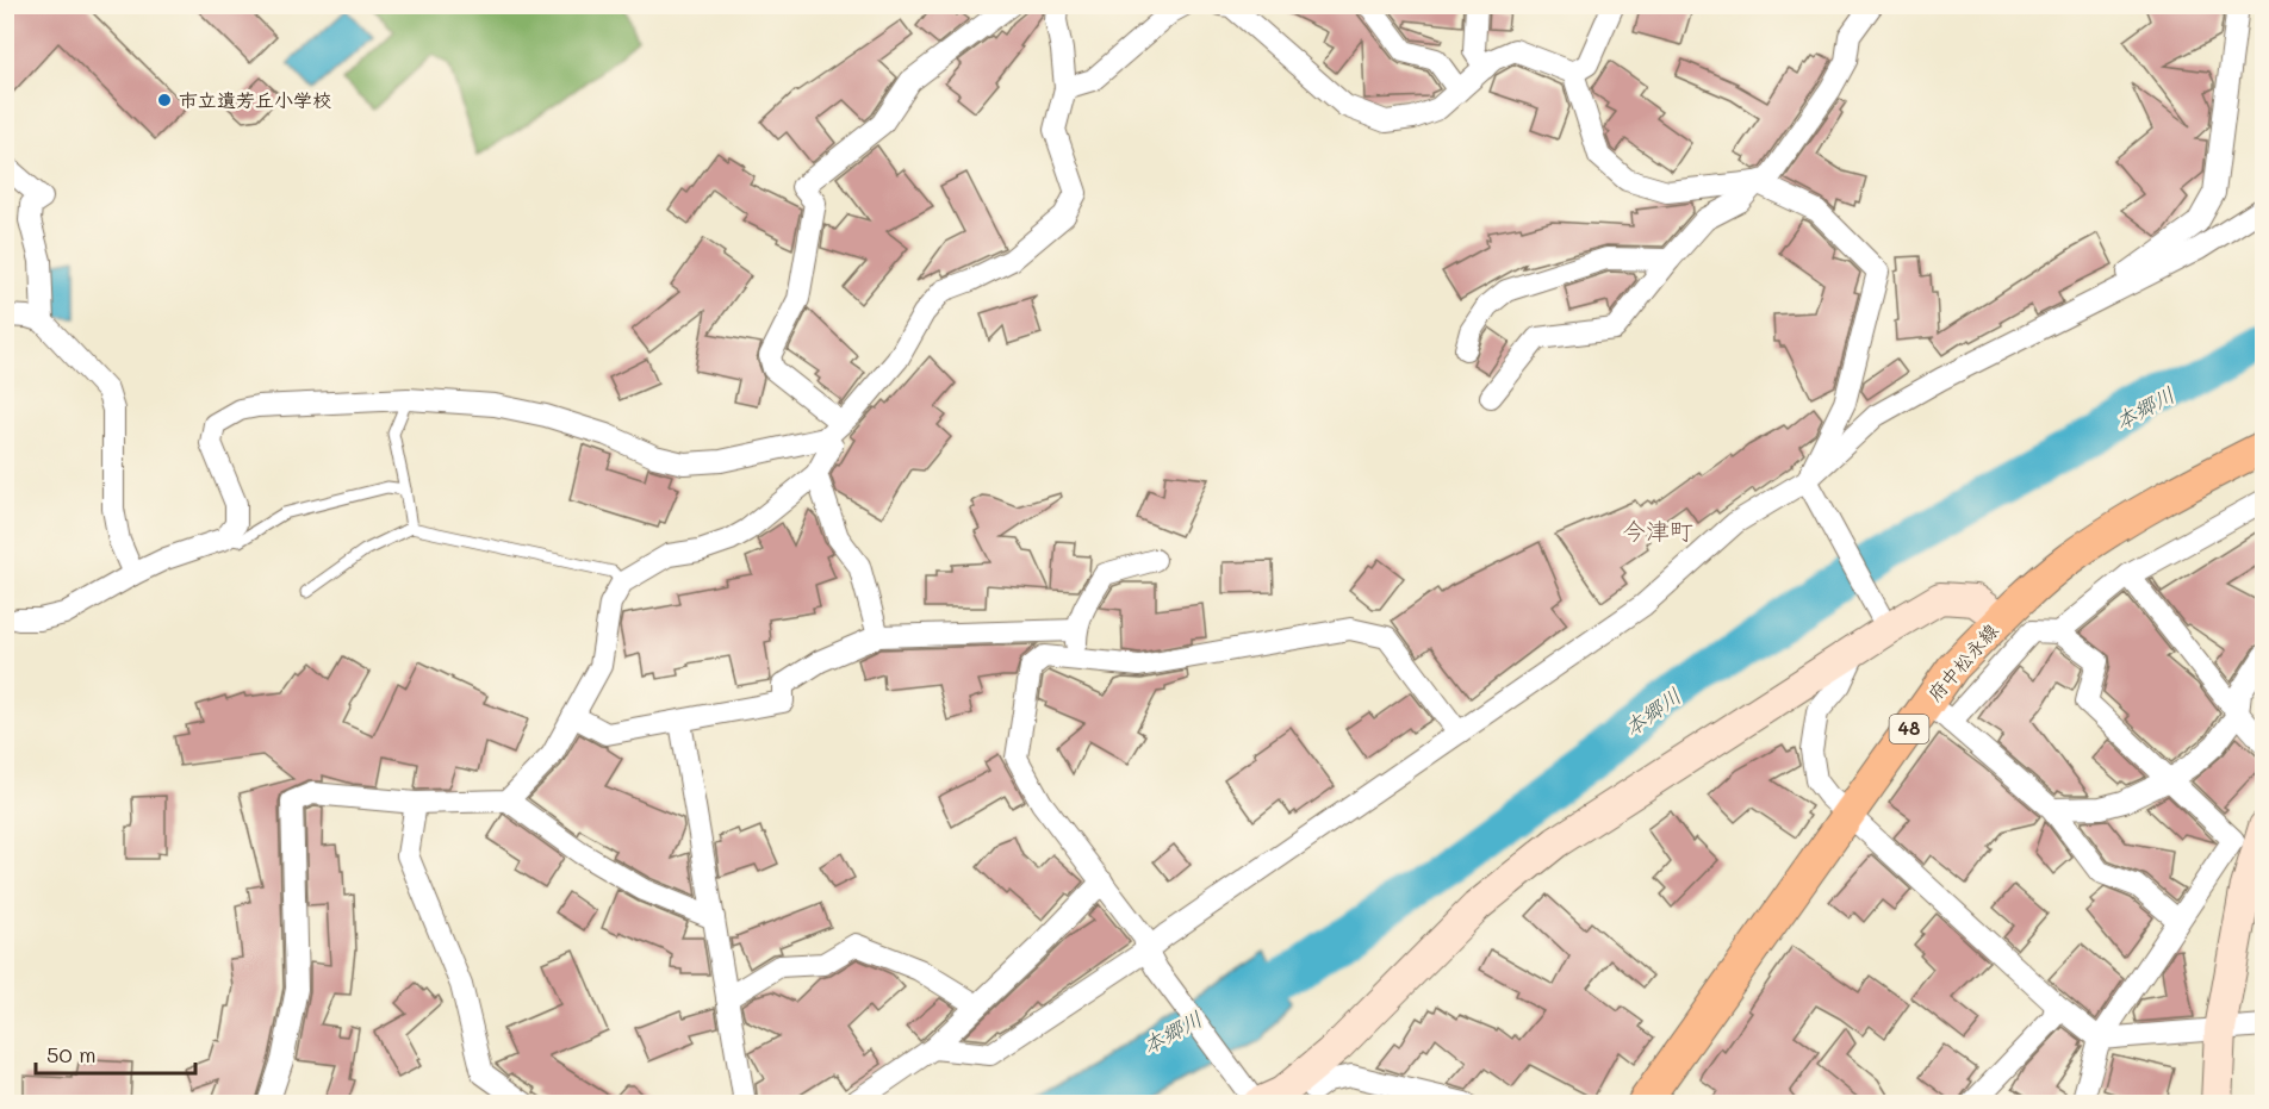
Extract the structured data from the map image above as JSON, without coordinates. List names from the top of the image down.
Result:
{
  "streets": {
    "main road": ["府中松永線", "48"]
  },
  "districts": ["今津町"],
  "water": ["本郷川"],
  "places": ["市立遺芳丘小学校"],
  "scale_bar": "50 m"
}
